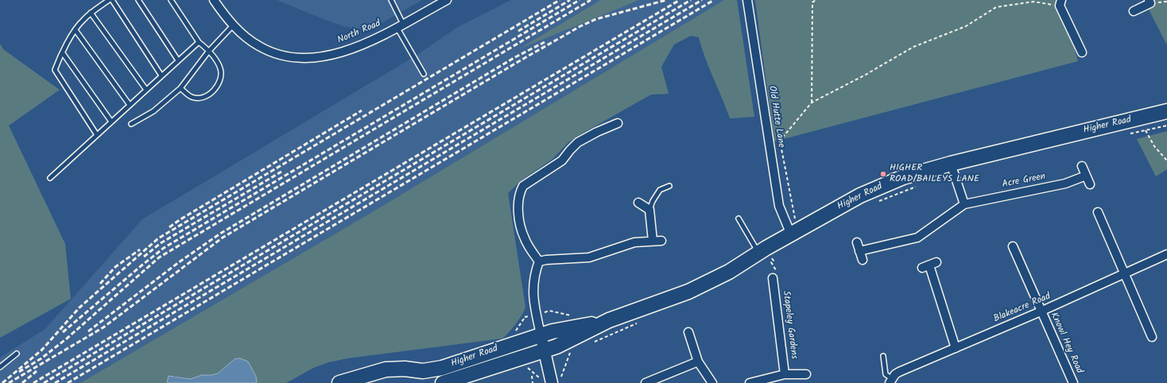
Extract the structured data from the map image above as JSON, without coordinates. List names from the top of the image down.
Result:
{
  "streets": {
    "highway": ["Higher Road"],
    "street": [
      "North Road",
      "Old Hutte Lane",
      "Acre Green",
      "Blakeacre Road",
      "Stapeley Gardens",
      "Knowl Hey Road"
    ]
  },
  "crossings": [
    ["Old Hutte Lane", "Higher Road"],
    ["Blakeacre Road", "Knowl Hey Road"]
  ],
  "places": ["HIGHER ROAD/BAILEYS LANE"]
}
